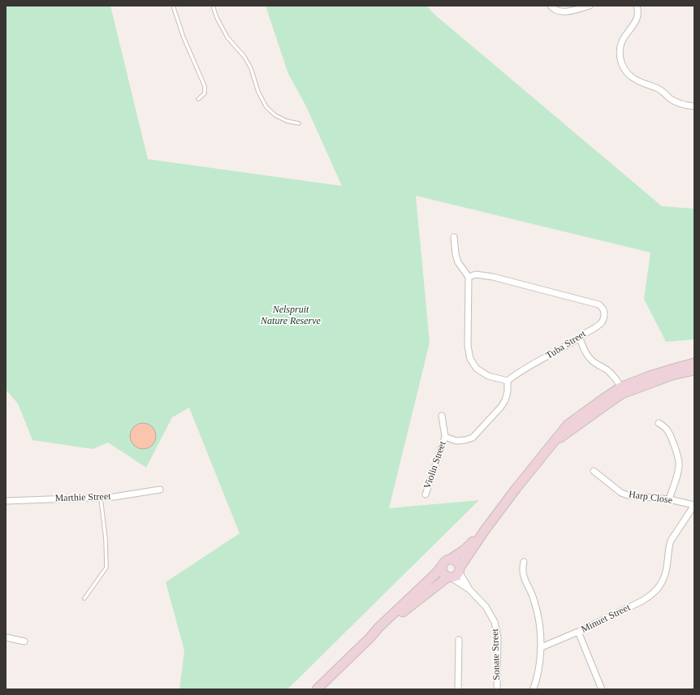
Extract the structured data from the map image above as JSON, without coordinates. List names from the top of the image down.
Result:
{
  "streets": {
    "street": [
      "Tuba Street",
      "Violin Street",
      "Marthie Street",
      "Harp Close",
      "Minuet Street",
      "Sonate Street"
    ]
  },
  "crossings": [
    ["Tuba Street", "Violin Street"],
    ["Harp Close", "Minuet Street"]
  ],
  "parks": ["Nelspruit Nature Reserve"]
}
